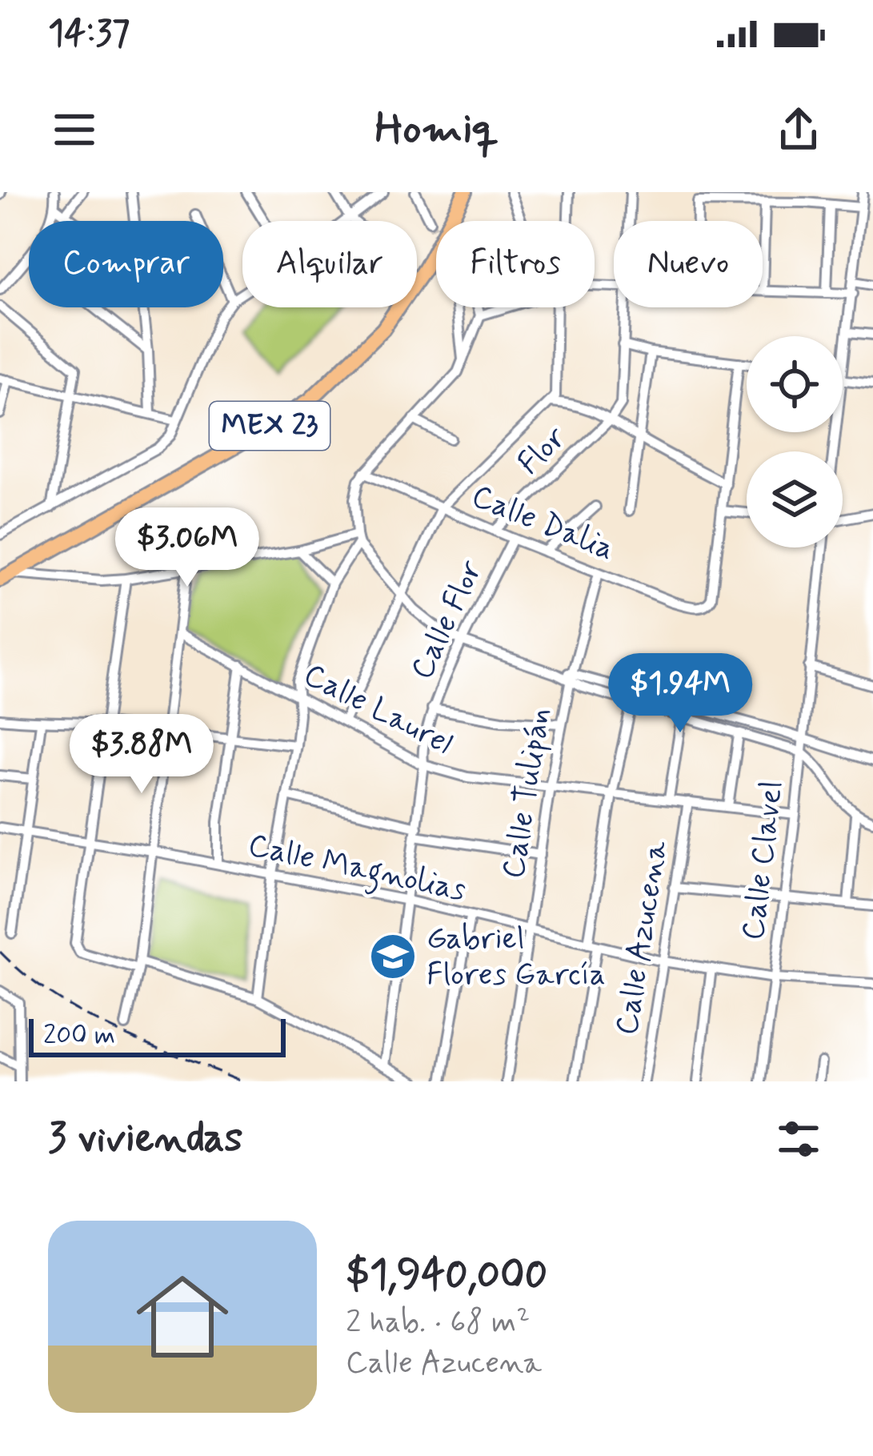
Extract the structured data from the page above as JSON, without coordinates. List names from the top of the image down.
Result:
{
  "streets": {
    "highway": ["MEX 23"],
    "street": [
      "Flor",
      "Calle Dalia",
      "Calle Flor",
      "Calle Laurel",
      "Calle Tulipán",
      "Calle Clavel",
      "Calle Magnolias",
      "Calle Azucena"
    ]
  },
  "crossings": [
    ["Flor", "Calle Dalia"],
    ["Calle Dalia", "Calle Flor"],
    ["Calle Dalia", "Calle Tulipán"],
    ["Calle Flor", "Calle Laurel"],
    ["Calle Flor", "Calle Magnolias"],
    ["Calle Laurel", "Calle Tulipán"],
    ["Calle Laurel", "Calle Clavel"],
    ["Calle Laurel", "Calle Azucena"],
    ["Calle Tulipán", "Calle Magnolias"],
    ["Calle Clavel", "Calle Magnolias"],
    ["Calle Magnolias", "Calle Azucena"]
  ],
  "places": {
    "school or university": ["Gabriel Flores García"]
  },
  "scale_bar": "200 m",
  "page": {
    "status": "14:37",
    "header": "Homiq",
    "chip": [
      "Comprar",
      "Alquilar",
      "Filtros",
      "Nuevo"
    ],
    "price": ["$3.06M", "$1.94M", "$3.88M"],
    "scale": "200 m",
    "heading": "3 viviendas",
    "list": [
      {
        "name": "$1,940,000",
        "note": "2 hab. · 68 m² · Calle Azucena"
      }
    ]
  }
}
